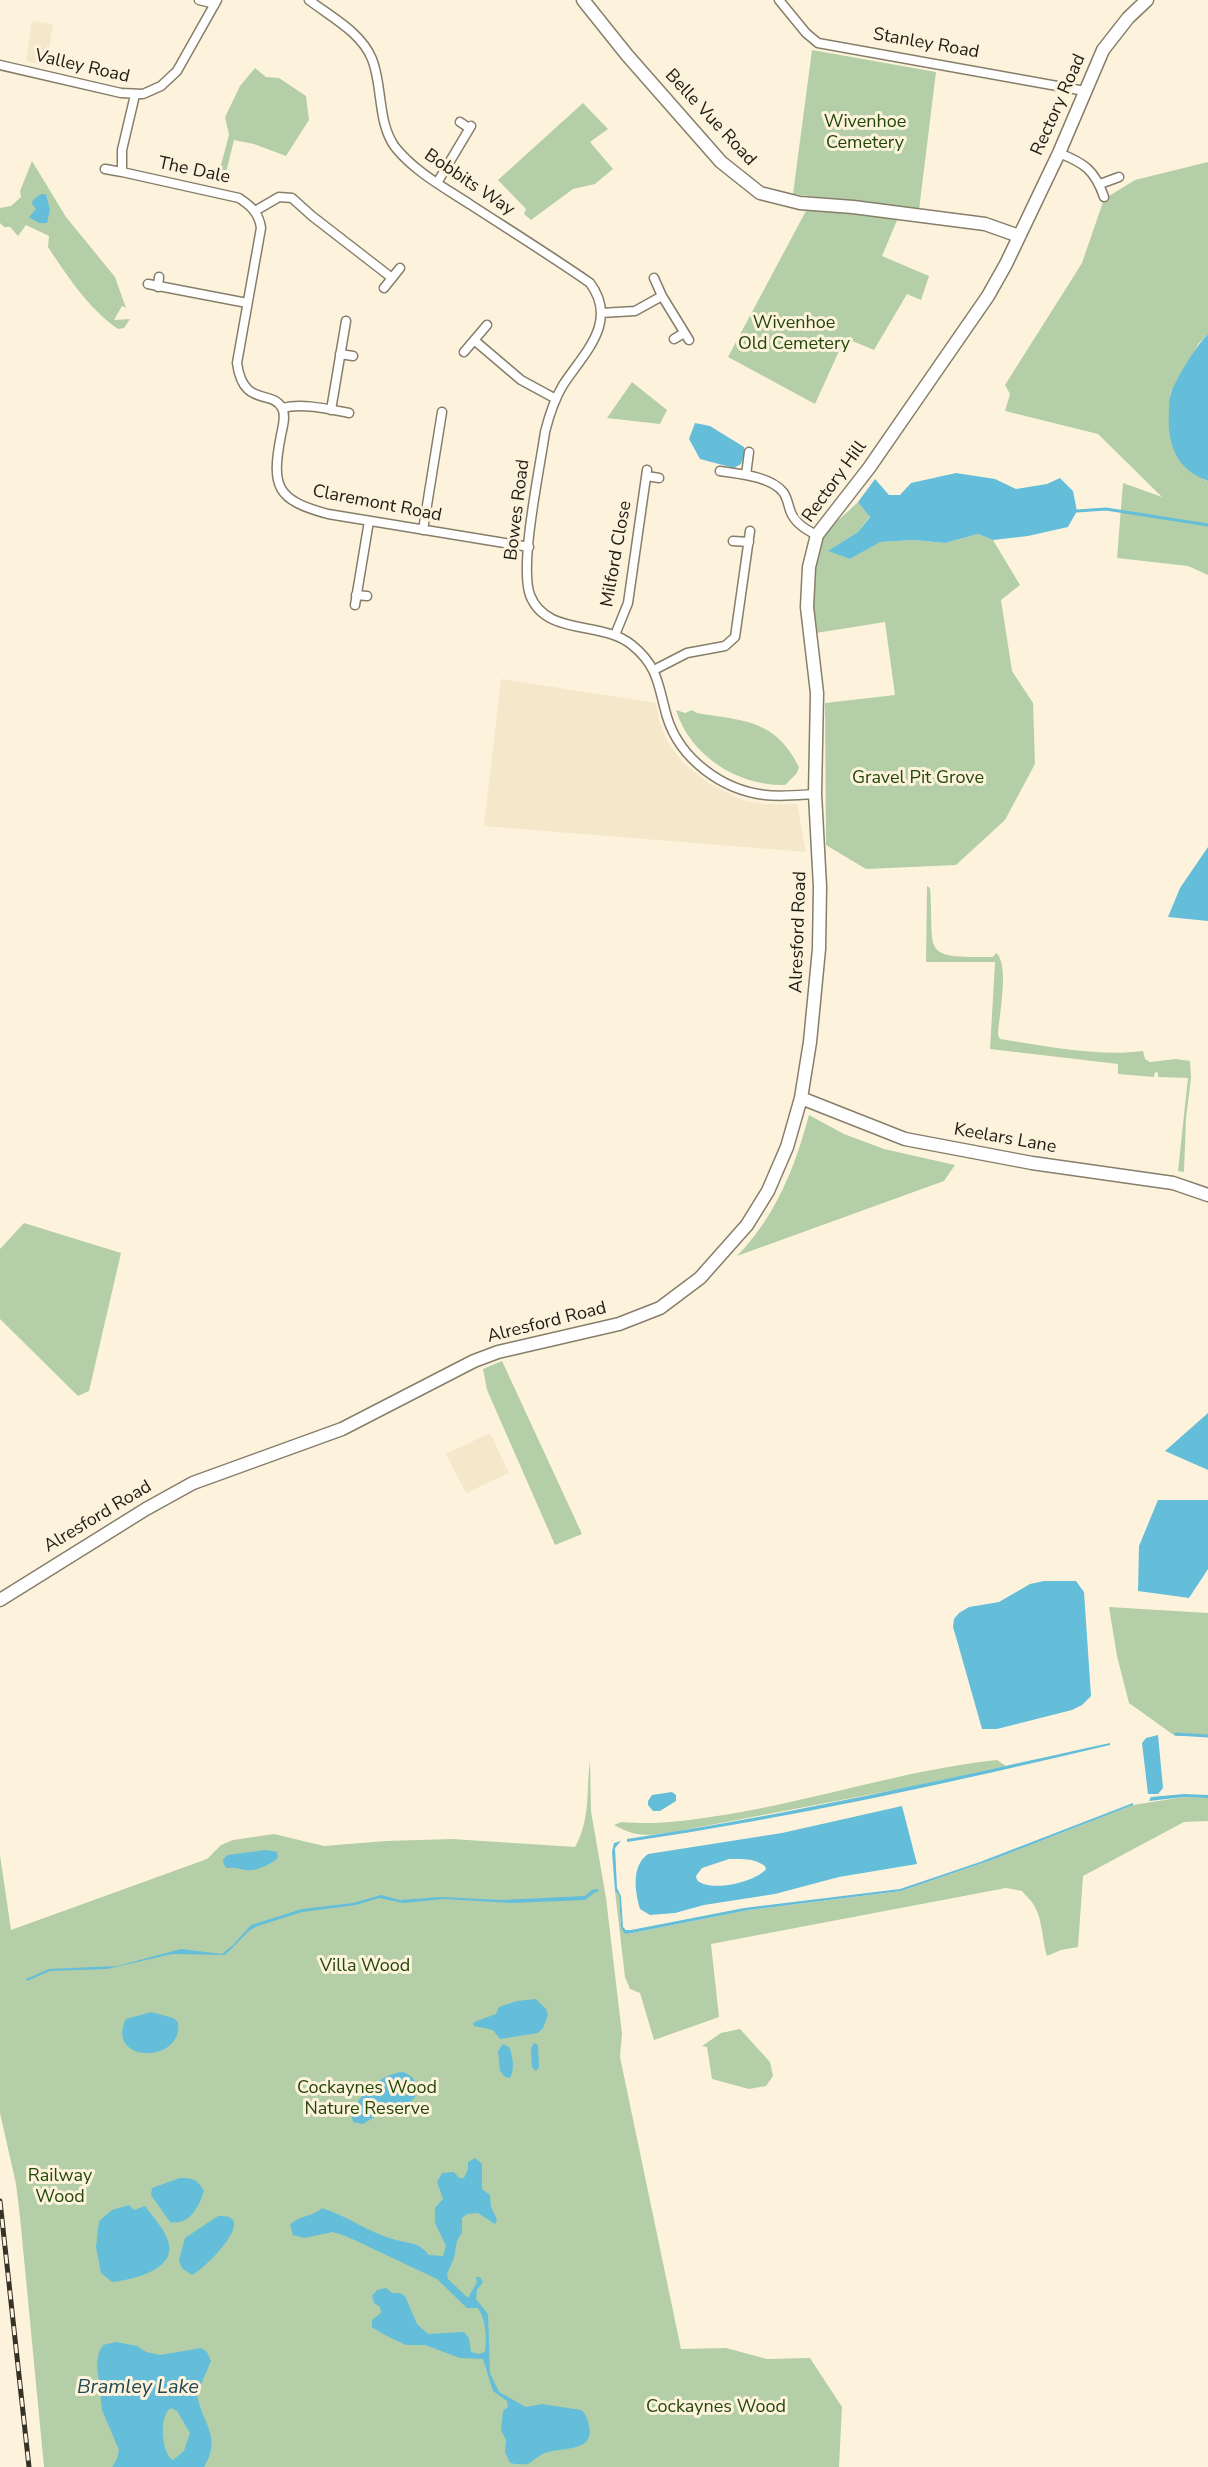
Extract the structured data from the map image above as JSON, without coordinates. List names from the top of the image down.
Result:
{
  "streets": {
    "street": [
      "Stanley Road",
      "Valley Road",
      "Rectory Road",
      "Belle Vue Road",
      "The Dale",
      "Bobbits Way",
      "Rectory Hill",
      "Claremont Road",
      "Bowes Road",
      "Milford Close",
      "Alresford Road",
      "Keelars Lane"
    ]
  },
  "crossings": [
    ["Stanley Road", "Rectory Road"],
    ["Rectory Road", "Belle Vue Road"],
    ["Rectory Road", "Rectory Hill"],
    ["Belle Vue Road", "Rectory Hill"],
    ["Bobbits Way", "Bowes Road"],
    ["Rectory Hill", "Bowes Road"],
    ["Rectory Hill", "Alresford Road"],
    ["Claremont Road", "Bowes Road"],
    ["Bowes Road", "Milford Close"],
    ["Alresford Road", "Keelars Lane"]
  ],
  "water": ["Bramley Lake"],
  "parks": [
    "Wivenhoe Cemetery",
    "Wivenhoe Old Cemetery",
    "Gravel Pit Grove",
    "Villa Wood",
    "Cockaynes Wood Nature Reserve",
    "Railway Wood",
    "Cockaynes Wood"
  ]
}
